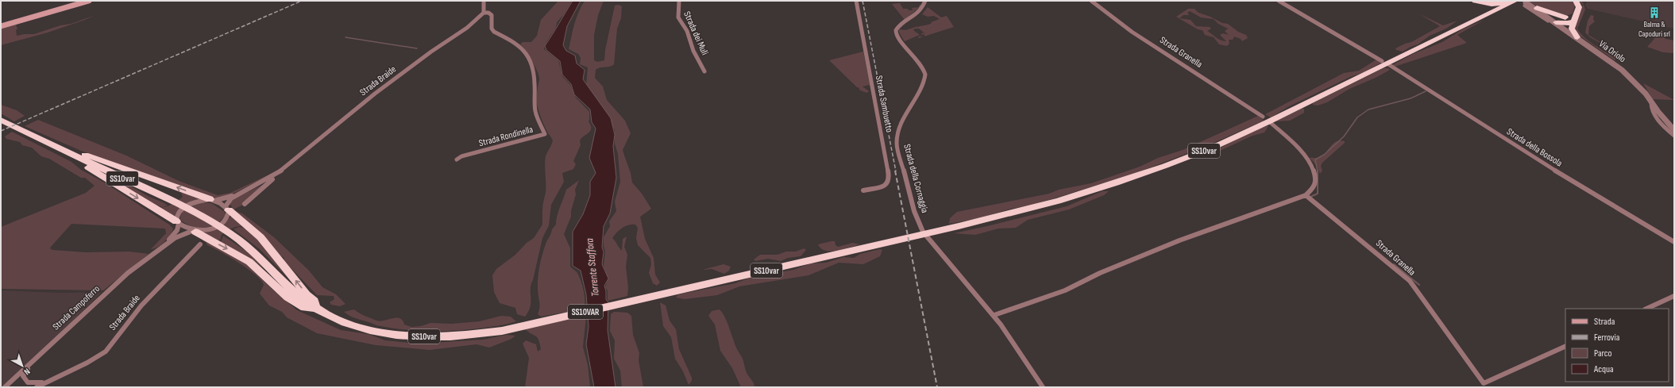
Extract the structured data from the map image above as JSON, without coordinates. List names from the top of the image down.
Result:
{
  "streets": {
    "highway": ["SS10var", "SS10VAR"],
    "street": [
      "Strada dei Muli",
      "Via Oriolo",
      "Strada Granella",
      "Strada Braide",
      "Strada Sambuetto",
      "Strada Rondinella",
      "Strada della Bossola",
      "Strada della Cornaggia",
      "Strada Campoferro"
    ]
  },
  "crossings": [
    ["Strada Braide", "Strada Rondinella"],
    ["Strada Braide", "Strada Campoferro"],
    ["SS10var", "SS10VAR"]
  ],
  "water": ["Torrente Staffora"],
  "places": {
    "building": ["Balma & Capoduri srl"]
  },
  "legend": [
    "Strada",
    "Ferrovia",
    "Parco",
    "Acqua"
  ],
  "north": "bottom right"
}
